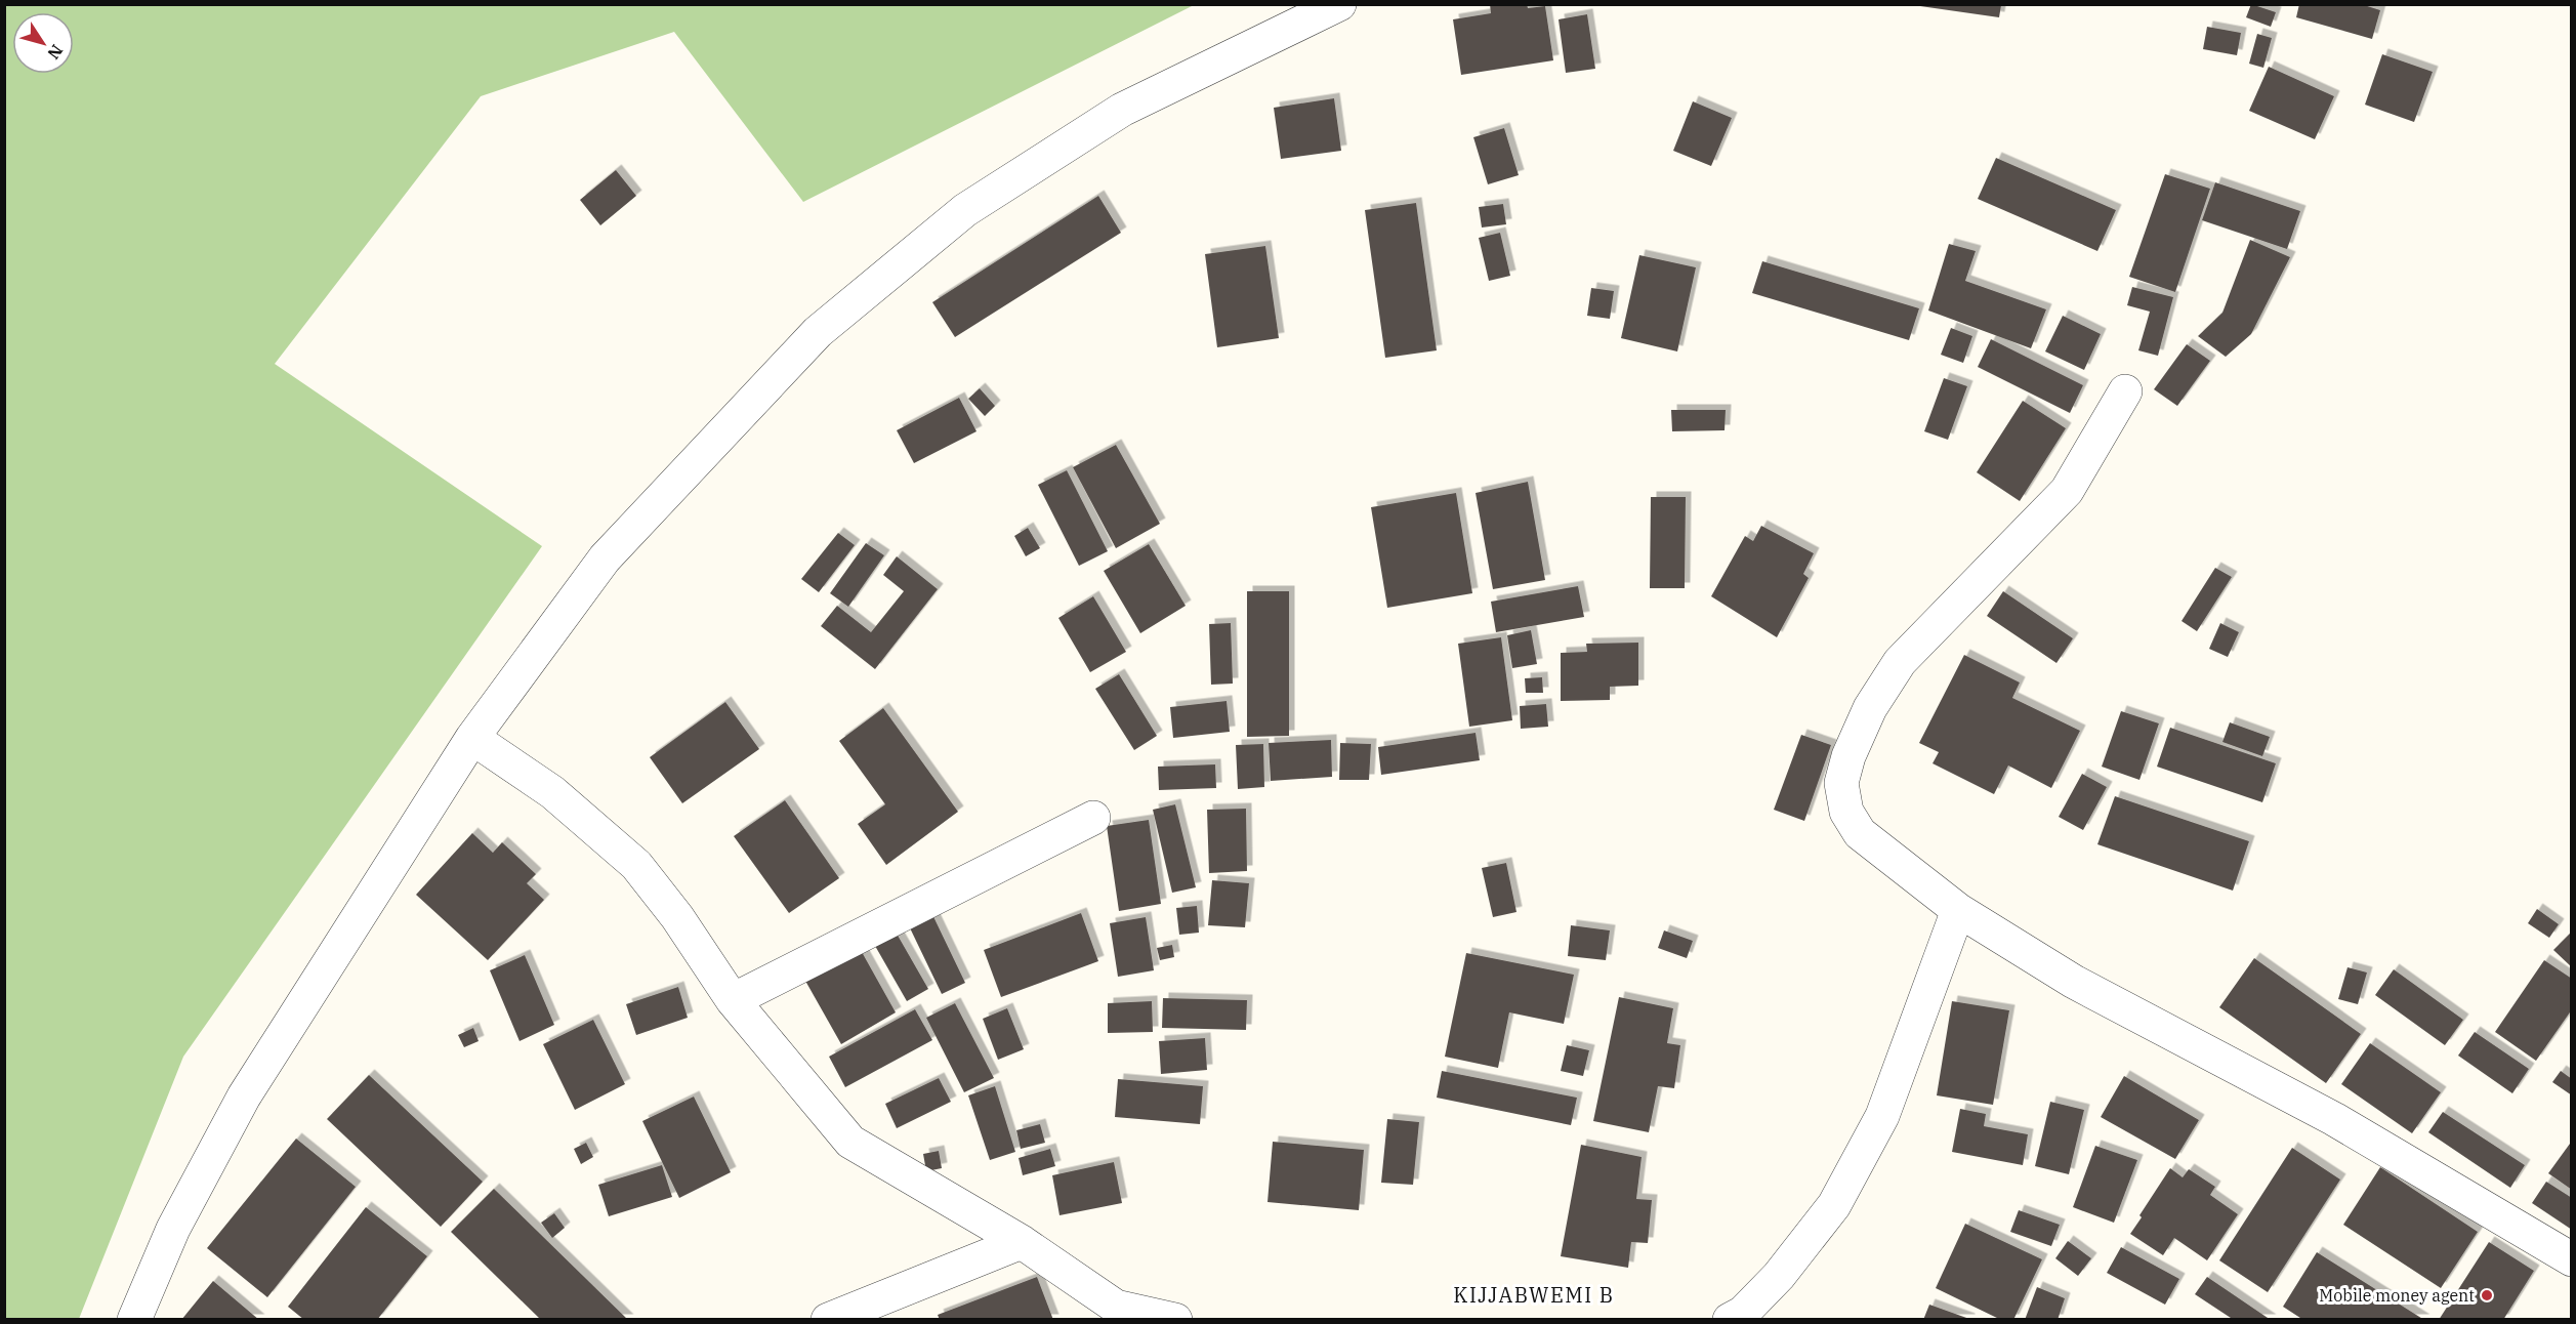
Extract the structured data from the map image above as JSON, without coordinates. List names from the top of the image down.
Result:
{
  "districts": ["KIJJABWEMI B"],
  "places": ["Mobile money agent"],
  "north": "bottom right"
}
